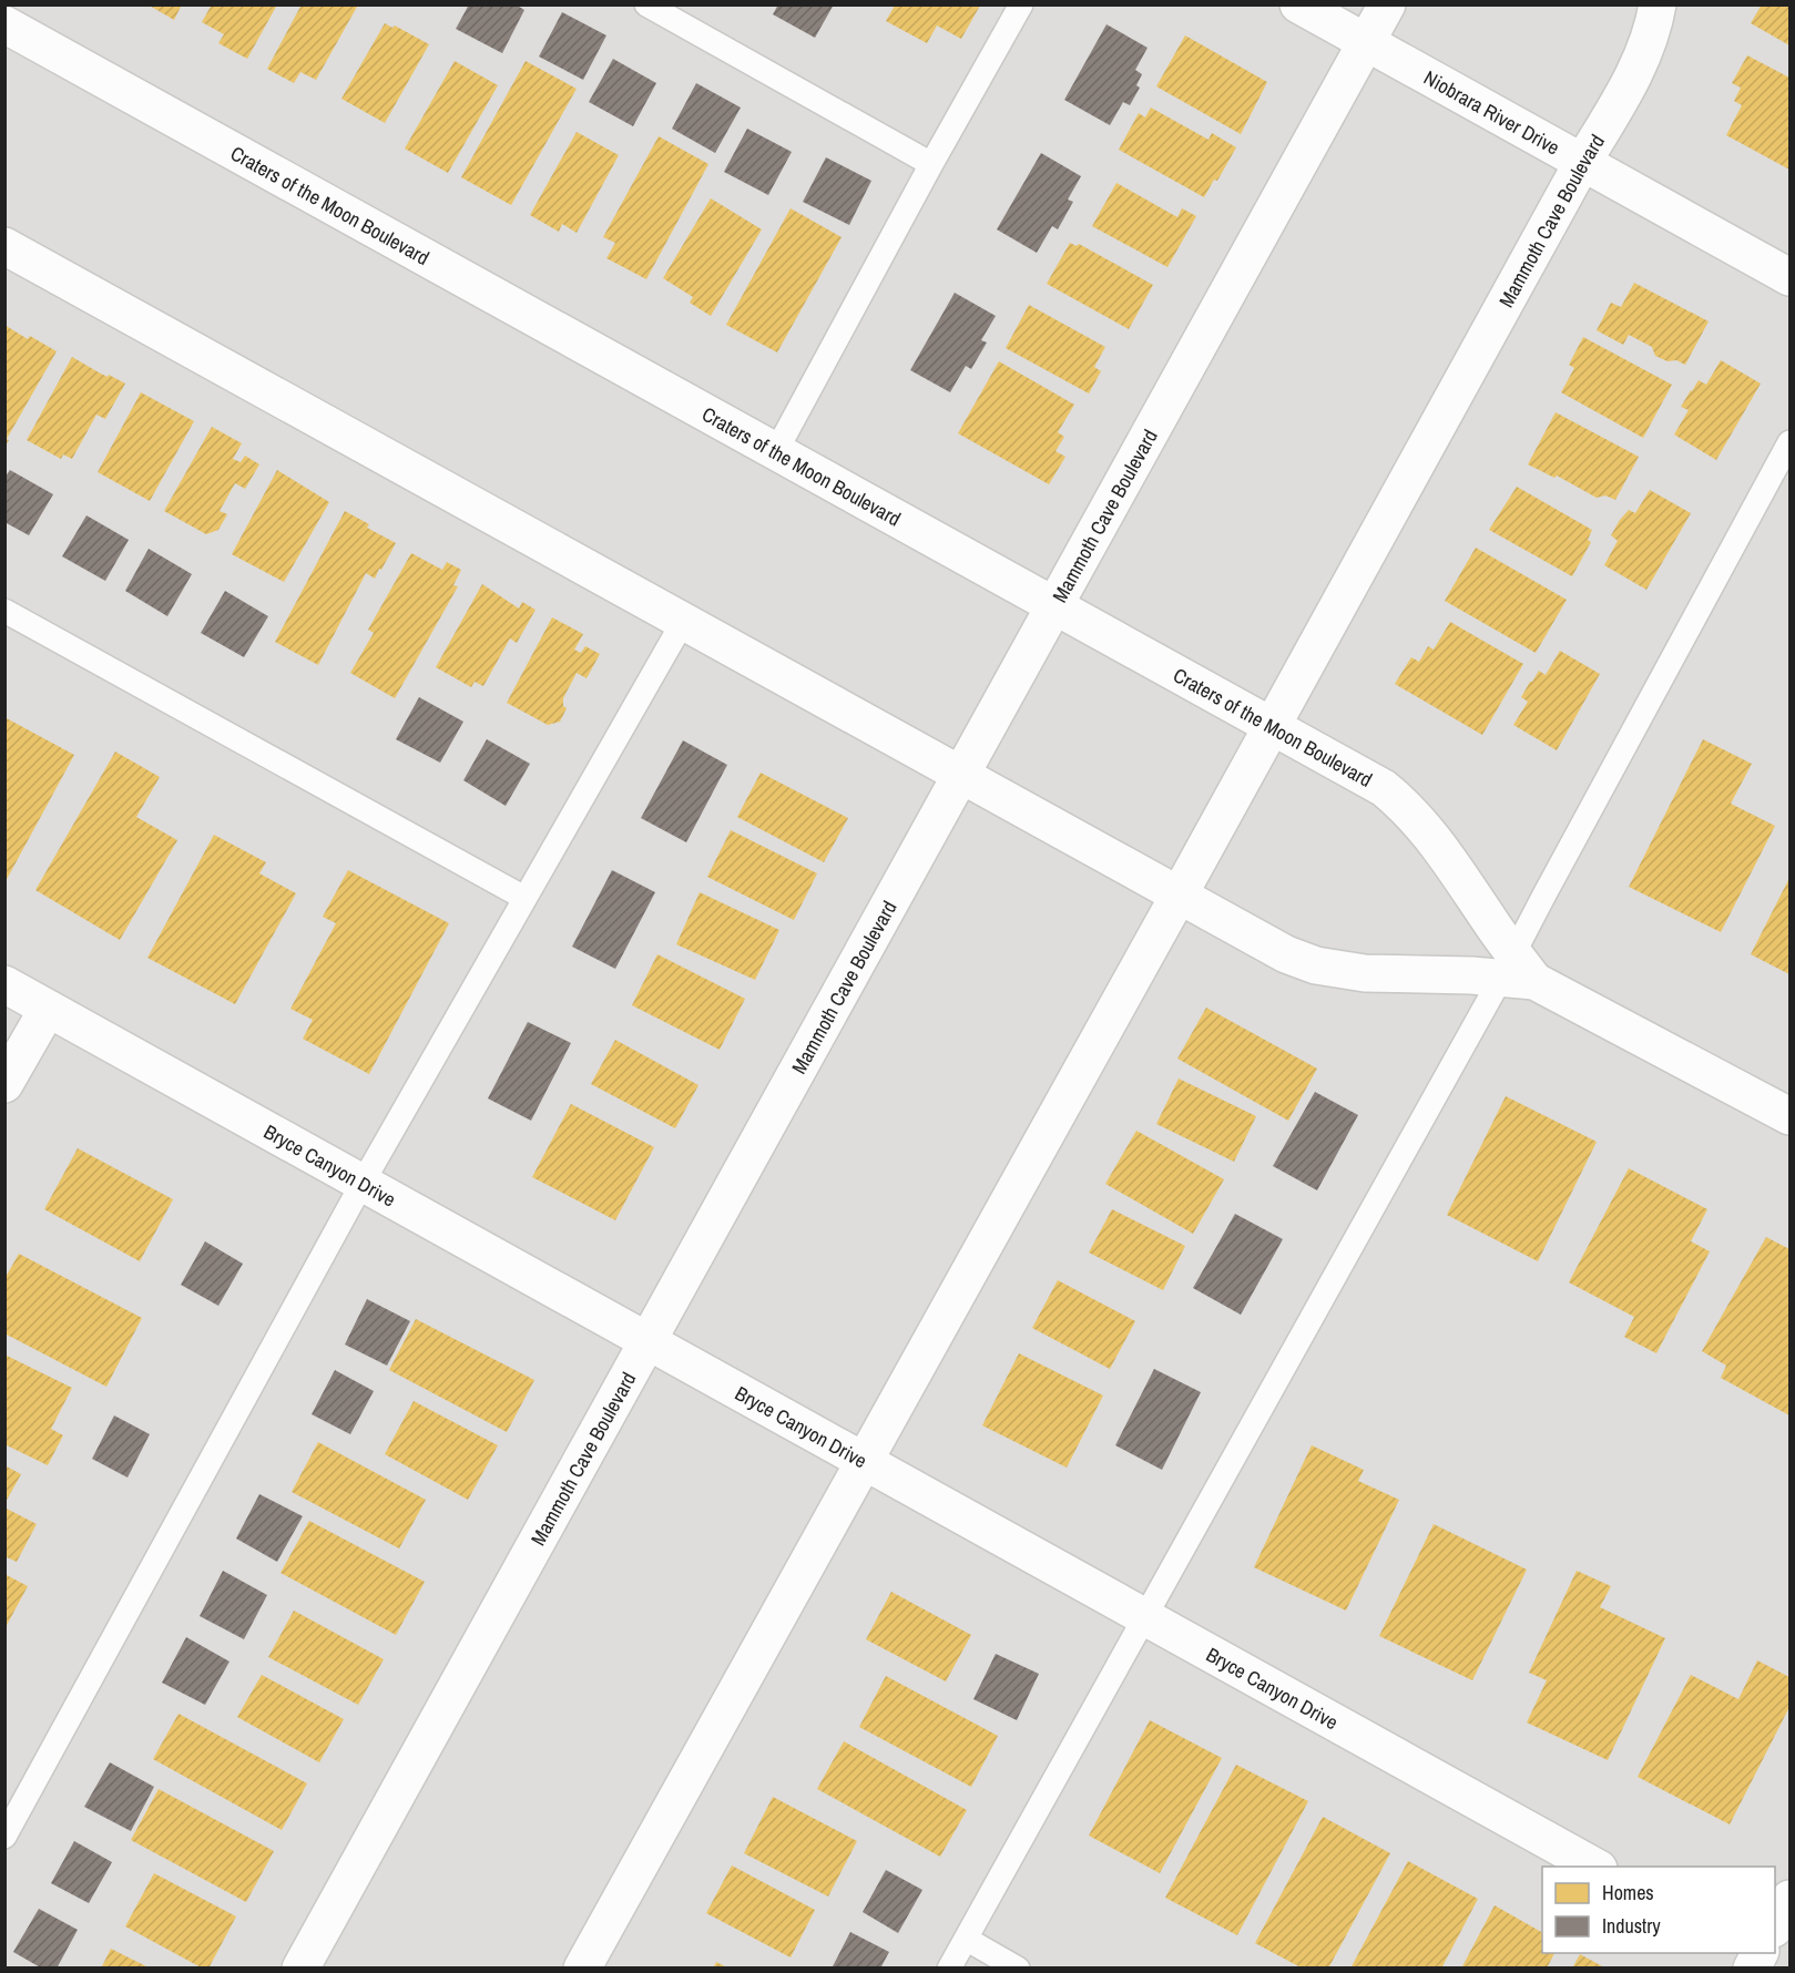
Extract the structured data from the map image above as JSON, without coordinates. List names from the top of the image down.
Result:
{
  "streets": {
    "street": [
      "Niobrara River Drive",
      "Craters of the Moon Boulevard",
      "Mammoth Cave Boulevard",
      "Bryce Canyon Drive"
    ]
  },
  "crossings": [
    ["Niobrara River Drive", "Mammoth Cave Boulevard"],
    ["Craters of the Moon Boulevard", "Mammoth Cave Boulevard"],
    ["Mammoth Cave Boulevard", "Bryce Canyon Drive"]
  ],
  "legend": ["Homes", "Industry"]
}
